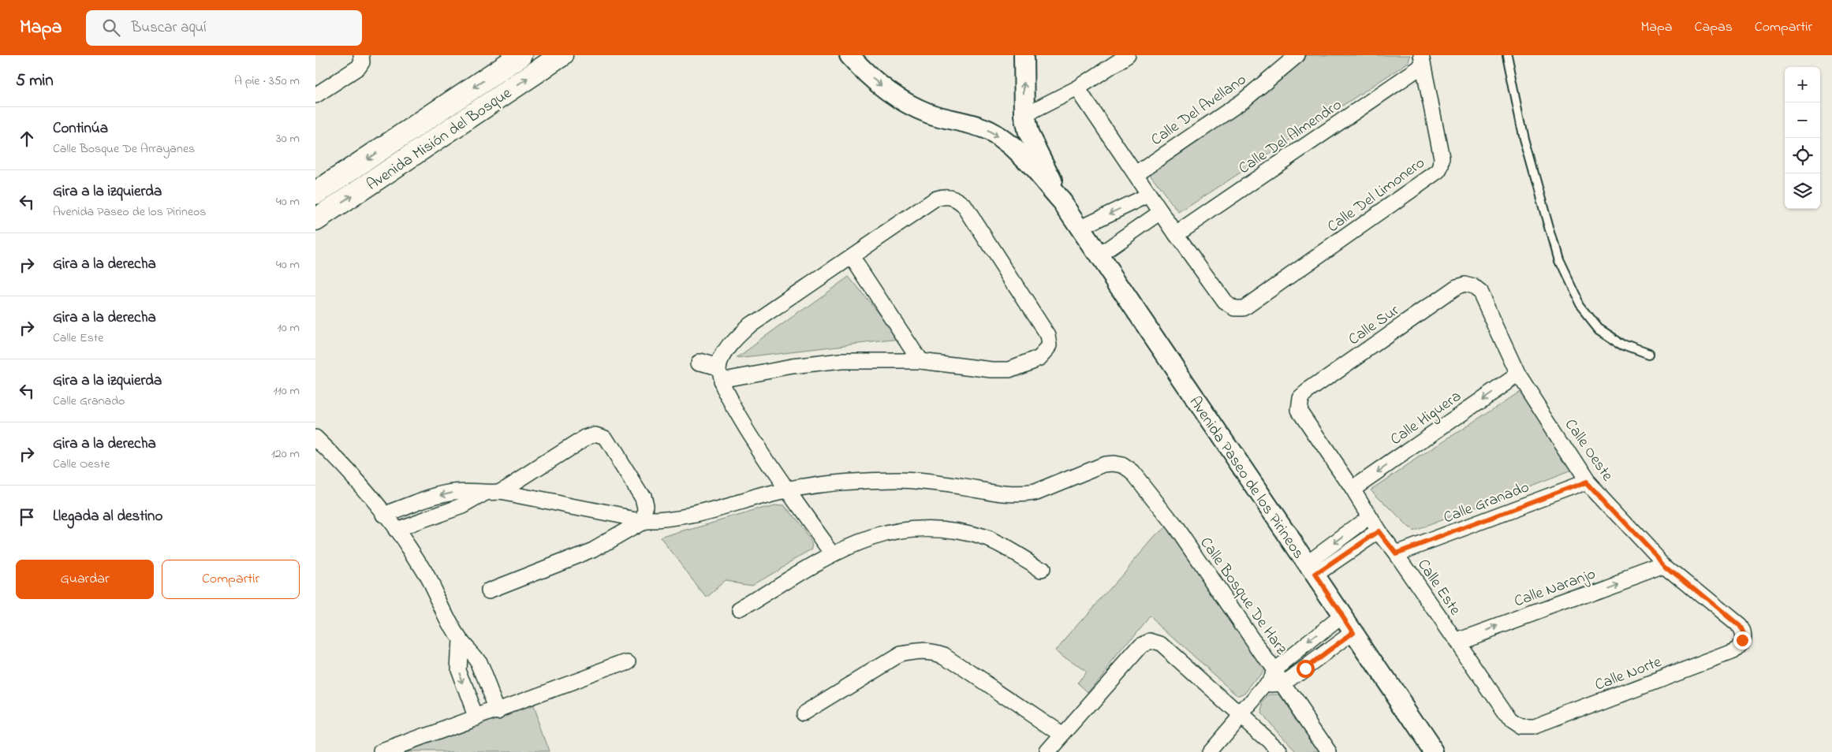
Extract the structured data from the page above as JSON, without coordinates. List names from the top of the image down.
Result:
{
  "streets": {
    "main road": ["Avenida Misión del Bosque"],
    "street": [
      "Calle Del Avellano",
      "Calle Del Almendro",
      "Calle Del Limonero",
      "Calle Sur",
      "Calle Higuera",
      "Calle Oeste",
      "Avenida Paseo de los Pirineos",
      "Calle Granado",
      "Calle Este",
      "Calle Naranjo",
      "Calle Bosque De Harz",
      "Calle Norte"
    ]
  },
  "crossings": [
    ["Calle Del Almendro", "Calle Del Limonero"],
    ["Calle Sur", "Calle Oeste"],
    ["Calle Sur", "Calle Este"],
    ["Calle Higuera", "Calle Oeste"],
    ["Calle Higuera", "Calle Este"],
    ["Calle Oeste", "Calle Granado"],
    ["Calle Oeste", "Calle Naranjo"],
    ["Calle Oeste", "Calle Norte"],
    ["Calle Granado", "Calle Este"],
    ["Calle Este", "Calle Naranjo"],
    ["Calle Este", "Calle Norte"]
  ],
  "one_way": ["Calle Higuera", "Calle Naranjo"],
  "page": {
    "header": "Mapa",
    "search": "Buscar aquí",
    "nav": ["Mapa", "Capas", "Compartir"],
    "heading": ["5 min", "A pie · 350 m"],
    "map_buttons": ["+", "−"],
    "list": [
      ["Continúa", "Calle Bosque De Arrayanes", "30 m"],
      ["Gira a la izquierda", "Avenida Paseo de los Pirineos", "40 m"],
      ["Gira a la derecha", "40 m"],
      ["Gira a la derecha", "Calle Este", "10 m"],
      ["Gira a la izquierda", "Calle Granado", "110 m"],
      ["Gira a la derecha", "Calle Oeste", "120 m"],
      "Llegada al destino"
    ],
    "buttons": ["Guardar", "Compartir"]
  }
}
